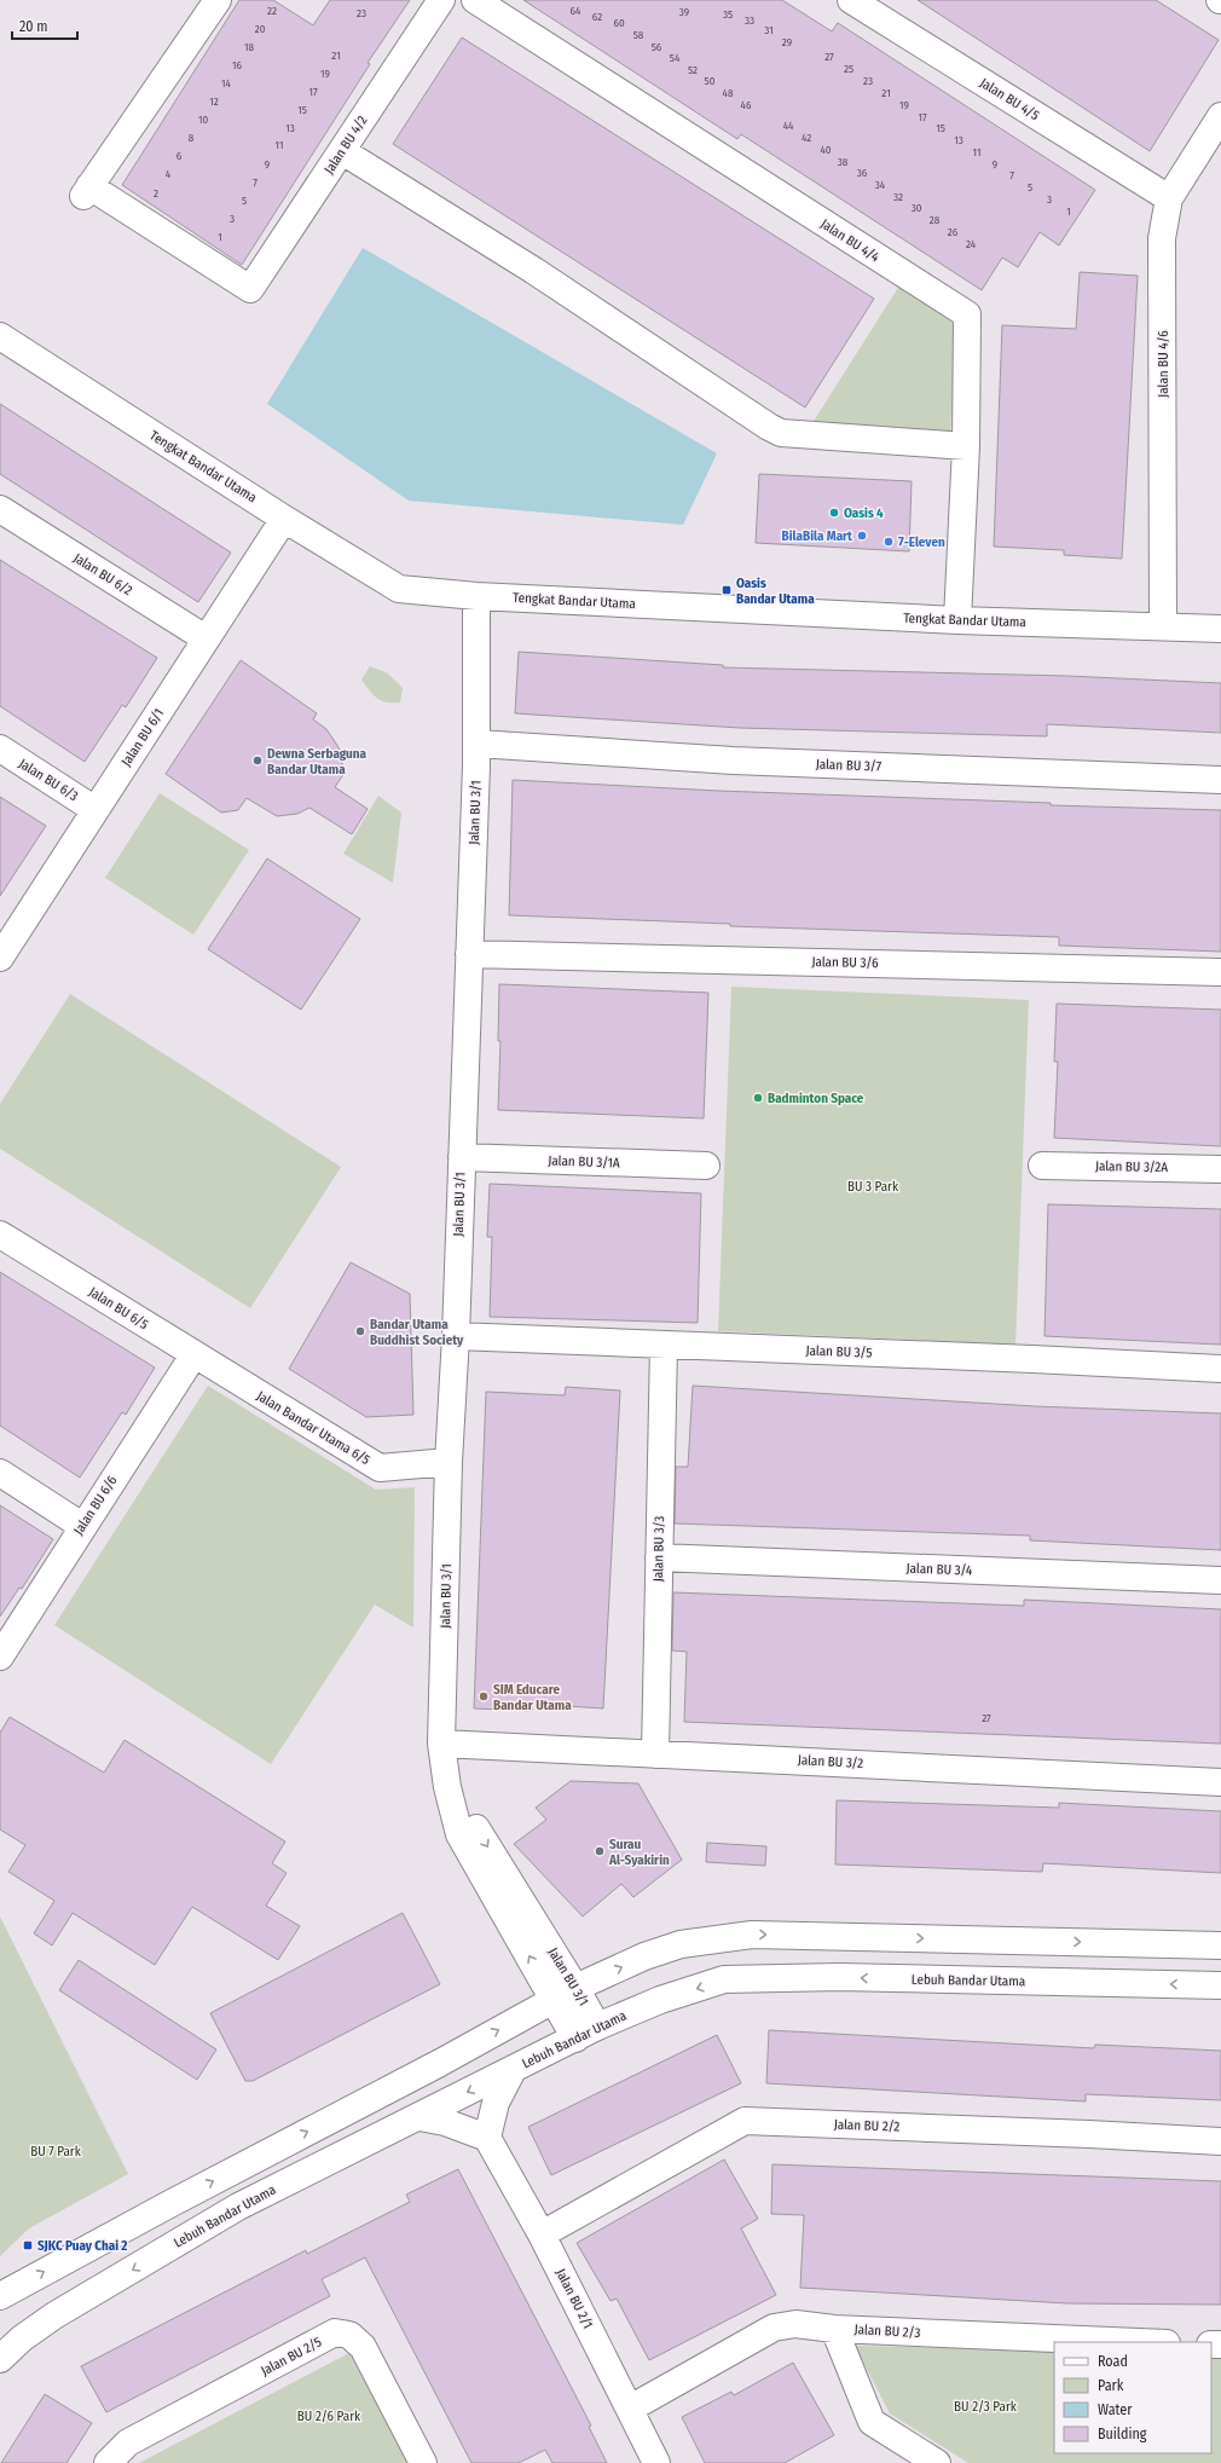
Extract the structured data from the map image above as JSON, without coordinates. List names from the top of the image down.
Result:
{
  "streets": {
    "street": [
      "Jalan BU 4/5",
      "Jalan BU 4/2",
      "Jalan BU 4/4",
      "Jalan BU 4/6",
      "Tengkat Bandar Utama",
      "Jalan BU 6/2",
      "Jalan BU 6/1",
      "Jalan BU 3/7",
      "Jalan BU 6/3",
      "Jalan BU 3/1",
      "Jalan BU 3/6",
      "Jalan BU 3/1A",
      "Jalan BU 3/2A",
      "Jalan BU 6/5",
      "Jalan BU 3/5",
      "Jalan Bandar Utama 6/5",
      "Jalan BU 6/6",
      "Jalan BU 3/3",
      "Jalan BU 3/4",
      "Jalan BU 3/2",
      "Lebuh Bandar Utama",
      "Jalan BU 2/2",
      "Jalan BU 2/1",
      "Jalan BU 2/3",
      "Jalan BU 2/5"
    ]
  },
  "crossings": [
    ["Jalan BU 4/5", "Jalan BU 4/6"],
    ["Jalan BU 4/4", "Tengkat Bandar Utama"],
    ["Jalan BU 4/6", "Tengkat Bandar Utama"],
    ["Tengkat Bandar Utama", "Jalan BU 6/1"],
    ["Tengkat Bandar Utama", "Jalan BU 3/1"],
    ["Jalan BU 6/2", "Jalan BU 6/1"],
    ["Jalan BU 6/1", "Jalan BU 6/3"],
    ["Jalan BU 3/7", "Jalan BU 3/1"],
    ["Jalan BU 3/1", "Jalan BU 3/6"],
    ["Jalan BU 3/1", "Jalan BU 3/1A"],
    ["Jalan BU 3/1", "Jalan BU 3/5"],
    ["Jalan BU 3/1", "Jalan Bandar Utama 6/5"],
    ["Jalan BU 3/1", "Jalan BU 3/2"],
    ["Jalan BU 3/1", "Lebuh Bandar Utama"],
    ["Jalan BU 6/5", "Jalan Bandar Utama 6/5"],
    ["Jalan BU 6/5", "Jalan BU 6/6"],
    ["Jalan BU 3/5", "Jalan BU 3/3"],
    ["Jalan BU 3/3", "Jalan BU 3/4"],
    ["Jalan BU 3/3", "Jalan BU 3/2"],
    ["Jalan BU 2/2", "Jalan BU 2/1"],
    ["Jalan BU 2/1", "Jalan BU 2/3"]
  ],
  "parks": [
    "BU 3 Park",
    "BU 7 Park",
    "BU 2/3 Park",
    "BU 2/6 Park"
  ],
  "places": {
    "other": [
      "Oasis 4",
      "BilaBila Mart",
      "7-Eleven",
      "Dewna Serbaguna Bandar Utama",
      "Badminton Space",
      "Bandar Utama Buddhist Society",
      "SIM Educare Bandar Utama",
      "Surau Al-Syakirin"
    ],
    "transit": ["Oasis Bandar Utama", "SJKC Puay Chai 2"]
  },
  "house_numbers": [
    "22",
    "64",
    "39",
    "23",
    "35",
    "62",
    "33",
    "60",
    "20",
    "31",
    "58",
    "29",
    "18",
    "56",
    "21",
    "27",
    "54",
    "16",
    "25",
    "52",
    "19",
    "50",
    "23",
    "14",
    "17",
    "48",
    "21",
    "12",
    "46",
    "19",
    "15",
    "17",
    "10",
    "44",
    "13",
    "15",
    "8",
    "42",
    "13",
    "11",
    "40",
    "11",
    "6",
    "38",
    "9",
    "9",
    "36",
    "4",
    "7",
    "7",
    "34",
    "5",
    "2",
    "32",
    "3",
    "5",
    "30",
    "1",
    "3",
    "28",
    "26",
    "1",
    "24",
    "27"
  ],
  "legend": [
    "Road",
    "Park",
    "Water",
    "Building"
  ],
  "scale_bar": "20 m"
}
